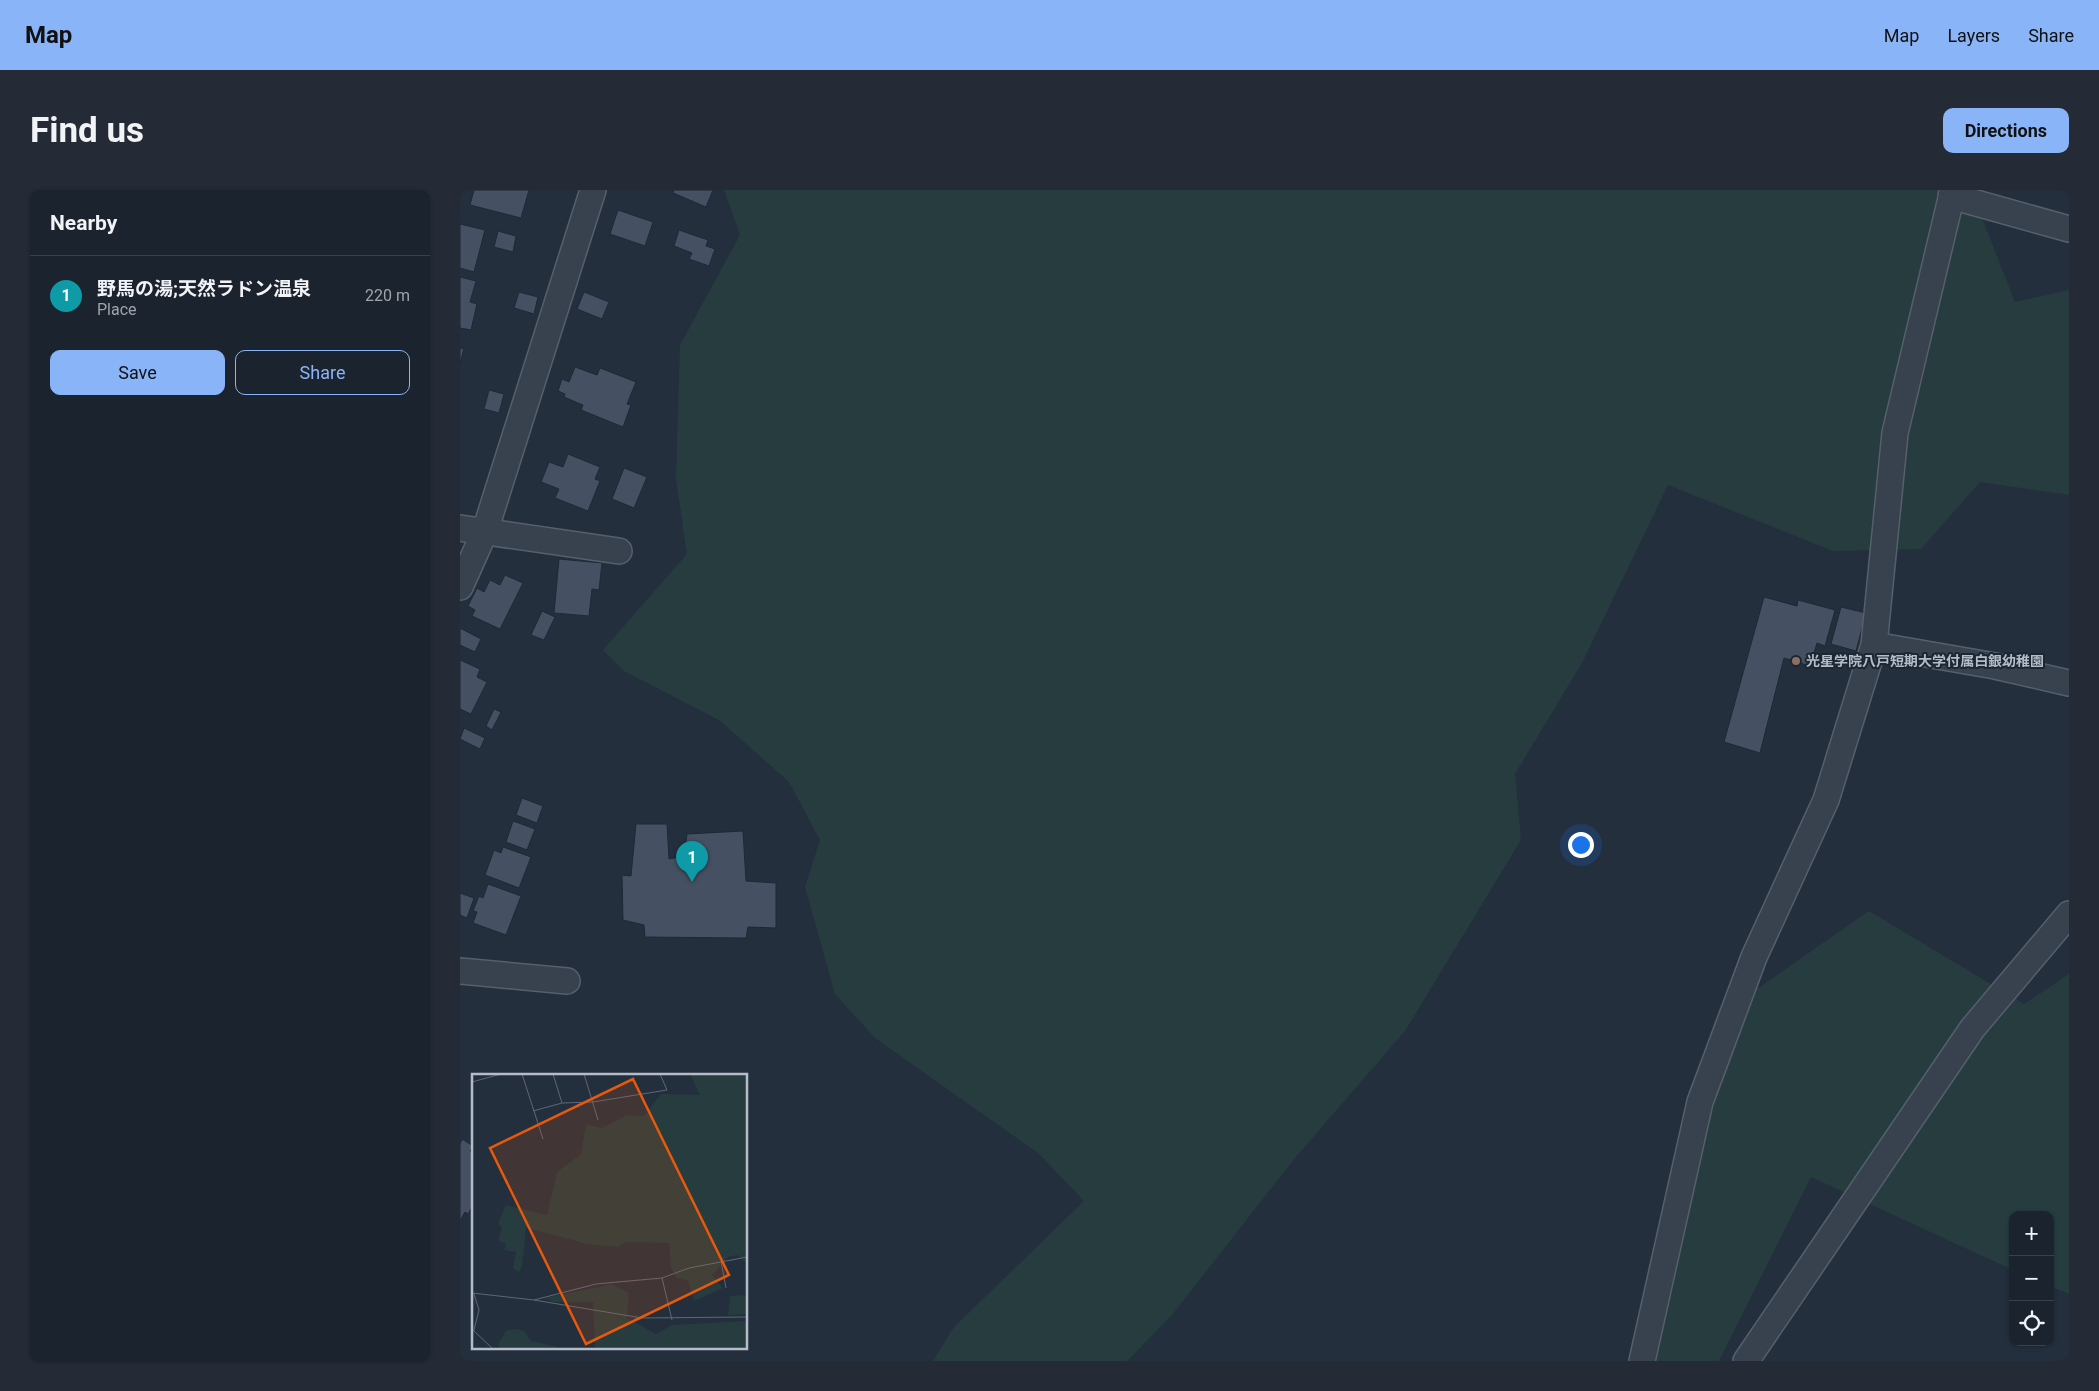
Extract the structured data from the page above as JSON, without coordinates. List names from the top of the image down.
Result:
{
  "places": ["光星学院八戸短期大学付属白銀幼稚園"],
  "page": {
    "header": "Map",
    "nav": ["Map", "Layers", "Share"],
    "buttons": [
      "Directions",
      ["Save", "Share"]
    ],
    "title": "Find us",
    "heading": "Nearby",
    "list": [
      {
        "mark": "1",
        "name": "野馬の湯;天然ラドン温泉",
        "note": "Place",
        "value": "220 m"
      }
    ],
    "pins": "1",
    "map_buttons": ["+", "−"]
  }
}
